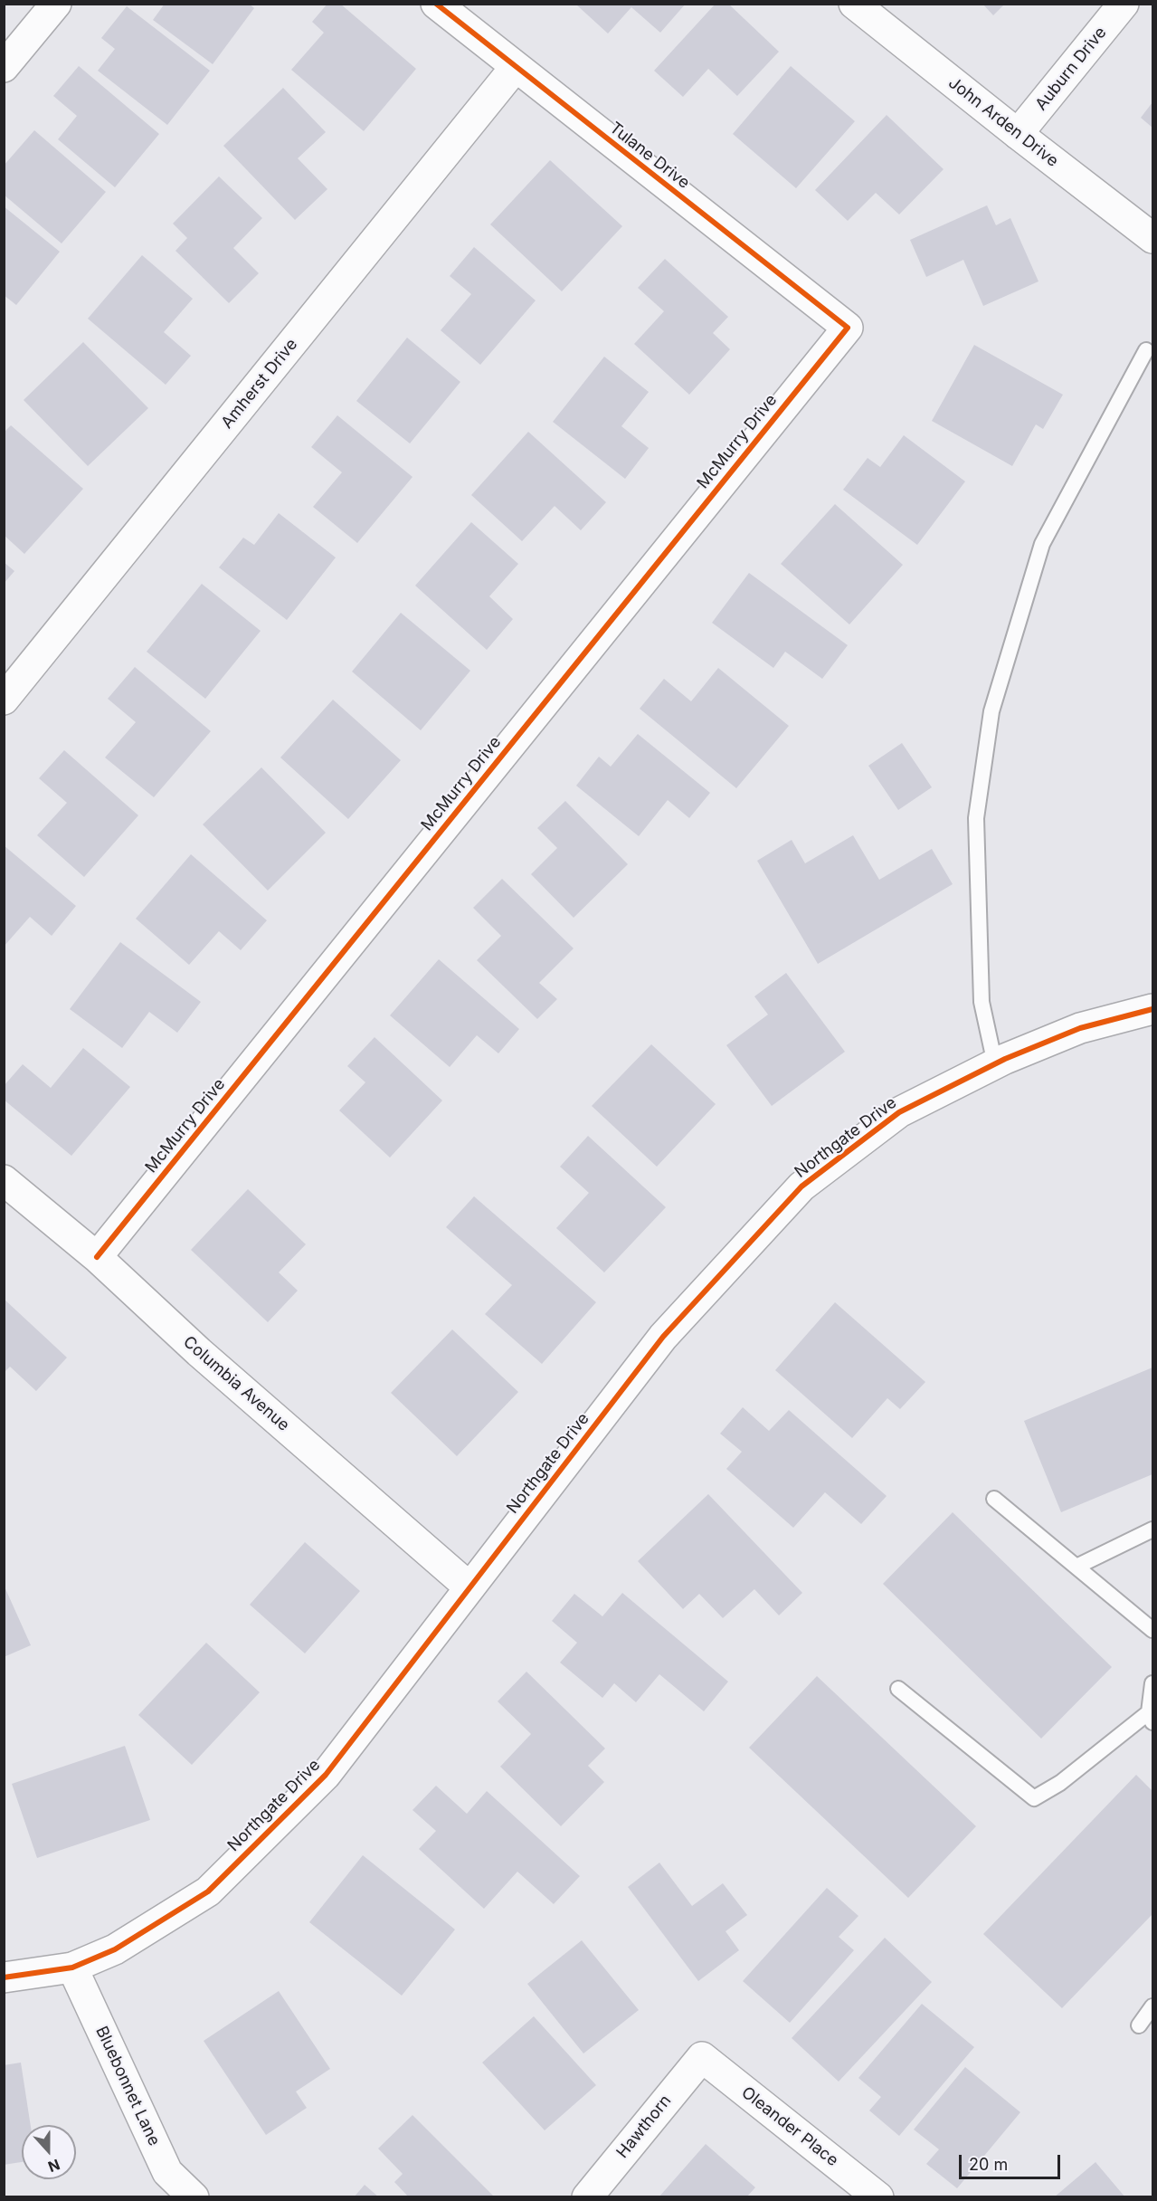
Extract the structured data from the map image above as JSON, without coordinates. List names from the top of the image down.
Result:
{
  "streets": {
    "street": [
      "Auburn Drive",
      "John Arden Drive",
      "Tulane Drive",
      "Amherst Drive",
      "McMurry Drive",
      "Northgate Drive",
      "Columbia Avenue",
      "Bluebonnet Lane",
      "Hawthorn",
      "Oleander Place"
    ]
  },
  "crossings": [
    ["Auburn Drive", "John Arden Drive"],
    ["Tulane Drive", "Amherst Drive"],
    ["Tulane Drive", "McMurry Drive"],
    ["McMurry Drive", "Columbia Avenue"],
    ["Northgate Drive", "Columbia Avenue"],
    ["Northgate Drive", "Bluebonnet Lane"],
    ["Hawthorn", "Oleander Place"]
  ],
  "scale_bar": "20 m",
  "north": "bottom"
}
